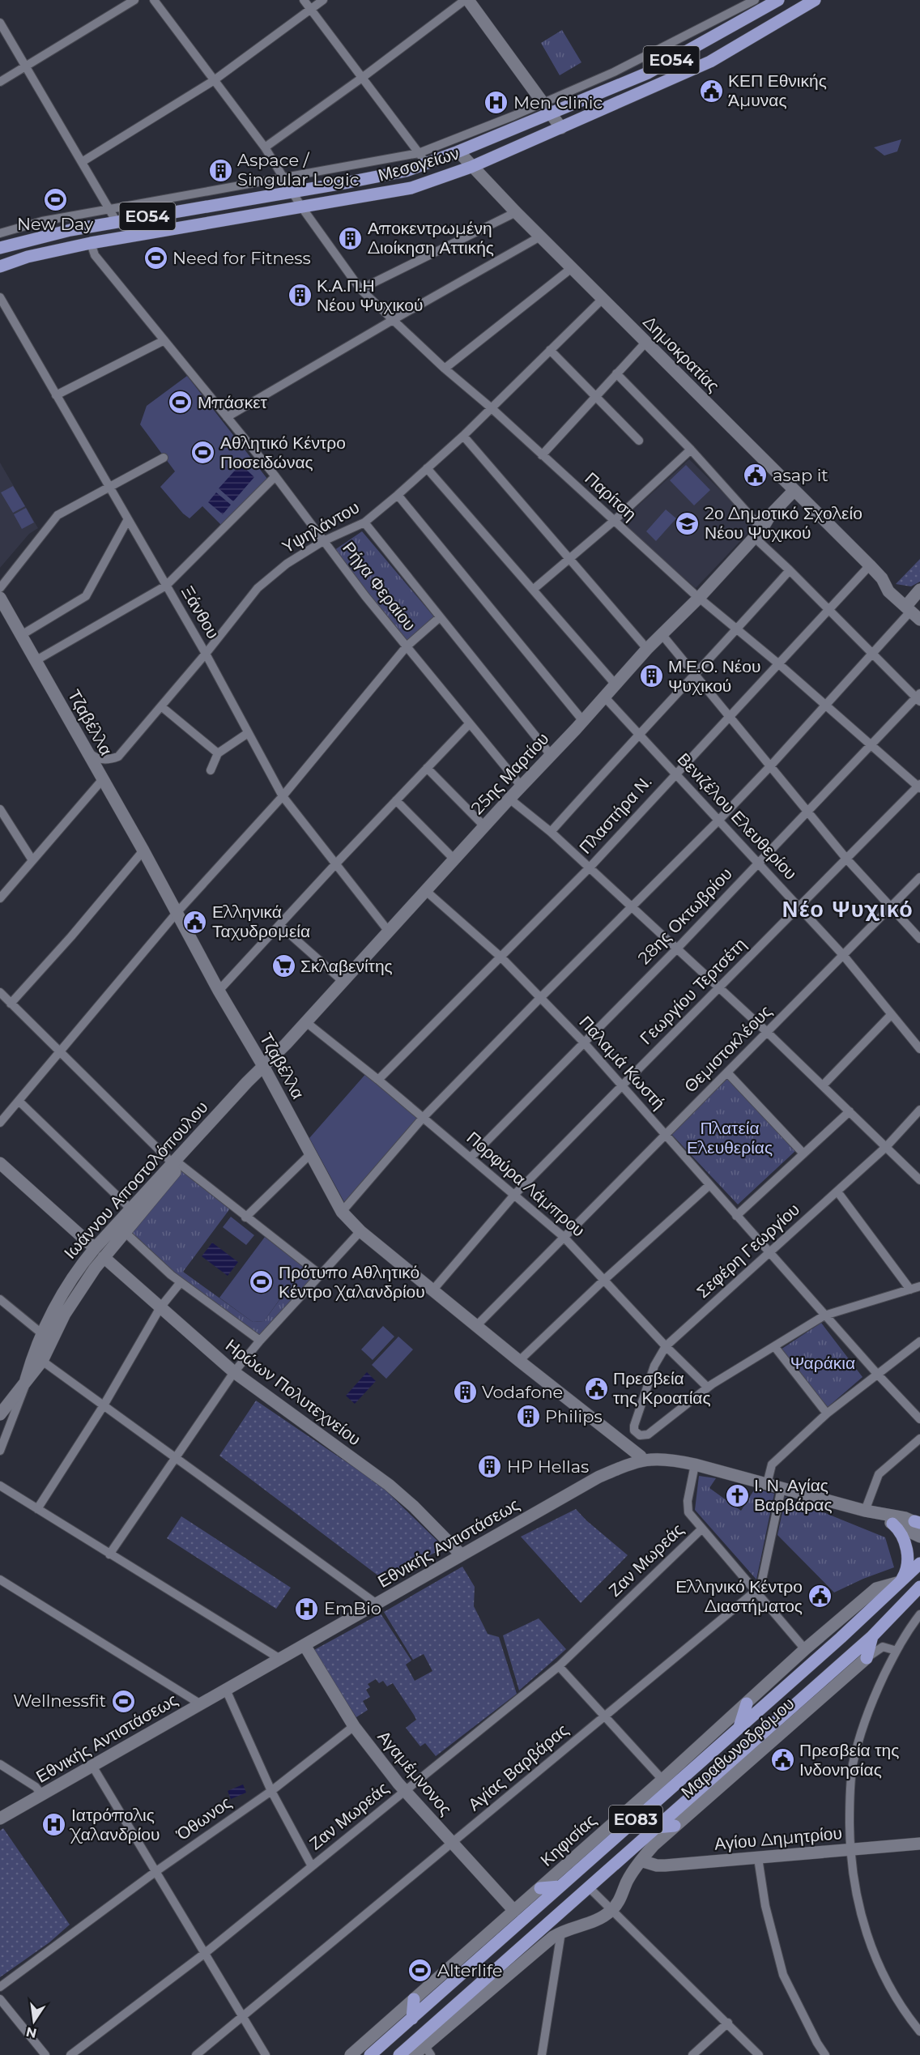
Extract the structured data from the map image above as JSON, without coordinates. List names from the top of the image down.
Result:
{
  "streets": {
    "main road": [
      "ΕΟ54",
      "Μεσογείων",
      "ΕΟ83",
      "Κηφισίας"
    ],
    "street": [
      "Δημοκρατίας",
      "Παρίτση",
      "Υψηλάντου",
      "Ρήγα Φεραίου",
      "Ξάνθου",
      "Τζαβέλλα",
      "25ης Μαρτίου",
      "Πλαστήρα Ν.",
      "Βενιζέλου Ελευθερίου",
      "28ης Οκτωβρίου",
      "Γεωργίου Τερτσέτη",
      "Θεμιστοκλέους",
      "Παλαμά Κωστή",
      "Ιωάννου Αποστολόπουλου",
      "Πορφύρα Λάμπρου",
      "Σεφέρη Γεωργίου",
      "Ηρώων Πολυτεχνείου",
      "Εθνικής Αντιστάσεως",
      "Ζαν Μωρεάς",
      "Μαραθωνοδρόμου",
      "Αγίας Βαρβάρας",
      "Αγαμέμνονος",
      "Όθωνος",
      "Αγίου Δημητρίου"
    ]
  },
  "crossings": [
    ["Μεσογείων", "Δημοκρατίας"],
    ["Μεσογείων", "Παρίτση"],
    ["Μεσογείων", "Ρήγα Φεραίου"],
    ["Δημοκρατίας", "Υψηλάντου"],
    ["Δημοκρατίας", "25ης Μαρτίου"],
    ["Δημοκρατίας", "Πλαστήρα Ν."],
    ["Παρίτση", "Υψηλάντου"],
    ["Παρίτση", "25ης Μαρτίου"],
    ["Παρίτση", "Πλαστήρα Ν."],
    ["Παρίτση", "28ης Οκτωβρίου"],
    ["Παρίτση", "Γεωργίου Τερτσέτη"],
    ["Υψηλάντου", "Ρήγα Φεραίου"],
    ["Υψηλάντου", "Ξάνθου"],
    ["Υψηλάντου", "Τζαβέλλα"],
    ["Ρήγα Φεραίου", "25ης Μαρτίου"],
    ["Ξάνθου", "25ης Μαρτίου"],
    ["Τζαβέλλα", "25ης Μαρτίου"],
    ["Τζαβέλλα", "Γεωργίου Τερτσέτη"],
    ["Τζαβέλλα", "Θεμιστοκλέους"],
    ["Τζαβέλλα", "Ιωάννου Αποστολόπουλου"],
    ["Τζαβέλλα", "Εθνικής Αντιστάσεως"],
    ["25ης Μαρτίου", "Βενιζέλου Ελευθερίου"],
    ["25ης Μαρτίου", "Παλαμά Κωστή"],
    ["25ης Μαρτίου", "Ιωάννου Αποστολόπουλου"],
    ["25ης Μαρτίου", "Πορφύρα Λάμπρου"],
    ["Πλαστήρα Ν.", "Βενιζέλου Ελευθερίου"],
    ["Πλαστήρα Ν.", "Παλαμά Κωστή"],
    ["Πλαστήρα Ν.", "Πορφύρα Λάμπρου"],
    ["Βενιζέλου Ελευθερίου", "28ης Οκτωβρίου"],
    ["Βενιζέλου Ελευθερίου", "Γεωργίου Τερτσέτη"],
    ["Βενιζέλου Ελευθερίου", "Θεμιστοκλέους"],
    ["28ης Οκτωβρίου", "Παλαμά Κωστή"],
    ["28ης Οκτωβρίου", "Πορφύρα Λάμπρου"],
    ["Γεωργίου Τερτσέτη", "Παλαμά Κωστή"],
    ["Γεωργίου Τερτσέτη", "Πορφύρα Λάμπρου"],
    ["Θεμιστοκλέους", "Παλαμά Κωστή"],
    ["Θεμιστοκλέους", "Πορφύρα Λάμπρου"],
    ["Παλαμά Κωστή", "Σεφέρη Γεωργίου"],
    ["Ιωάννου Αποστολόπουλου", "Ηρώων Πολυτεχνείου"],
    ["Πορφύρα Λάμπρου", "Σεφέρη Γεωργίου"],
    ["Ηρώων Πολυτεχνείου", "Εθνικής Αντιστάσεως"],
    ["Εθνικής Αντιστάσεως", "Αγίας Βαρβάρας"],
    ["Εθνικής Αντιστάσεως", "Αγαμέμνονος"],
    ["Ζαν Μωρεάς", "Αγαμέμνονος"],
    ["Μαραθωνοδρόμου", "Αγίου Δημητρίου"],
    ["Αγίας Βαρβάρας", "Αγαμέμνονος"],
    ["Αγαμέμνονος", "Όθωνος"],
    ["Αγαμέμνονος", "Κηφισίας"]
  ],
  "districts": ["Νέο Ψυχικό"],
  "parks": ["Πλατεία Ελευθερίας", "Ψαράκια"],
  "places": {
    "public building": [
      "ΚΕΠ Εθνικής Άμυνας",
      "asap it",
      "Ελληνικά Ταχυδρομεία",
      "Πρεσβεία της Κροατίας",
      "Ελληνικό Κέντρο Διαστήματος",
      "Πρεσβεία της Ινδονησίας"
    ],
    "hospital": ["Men Clinic", "EmBio", "Ιατρόπολις Χαλανδρίου"],
    "building": [
      "Aspace / Singular Logic",
      "Αποκεντρωμένη Διοίκηση Αττικής",
      "Κ.Α.Π.Η Νέου Ψυχικού",
      "Μ.Ε.Ο. Νέου Ψυχικού",
      "Vodafone",
      "Philips",
      "HP Hellas"
    ],
    "sports": [
      "New Day",
      "Need for Fitness",
      "Μπάσκετ",
      "Αθλητικό Κέντρο Ποσειδώνας",
      "Πρότυπο Αθλητικό Κέντρο Χαλανδρίου",
      "Wellnessfit",
      "Alterlife"
    ],
    "school or university": ["2ο Δημοτικό Σχολείο Νέου Ψυχικού"],
    "supermarket": ["Σκλαβενίτης"],
    "church": ["Ι. Ν. Αγίας Βαρβάρας"]
  },
  "north": "bottom"
}
